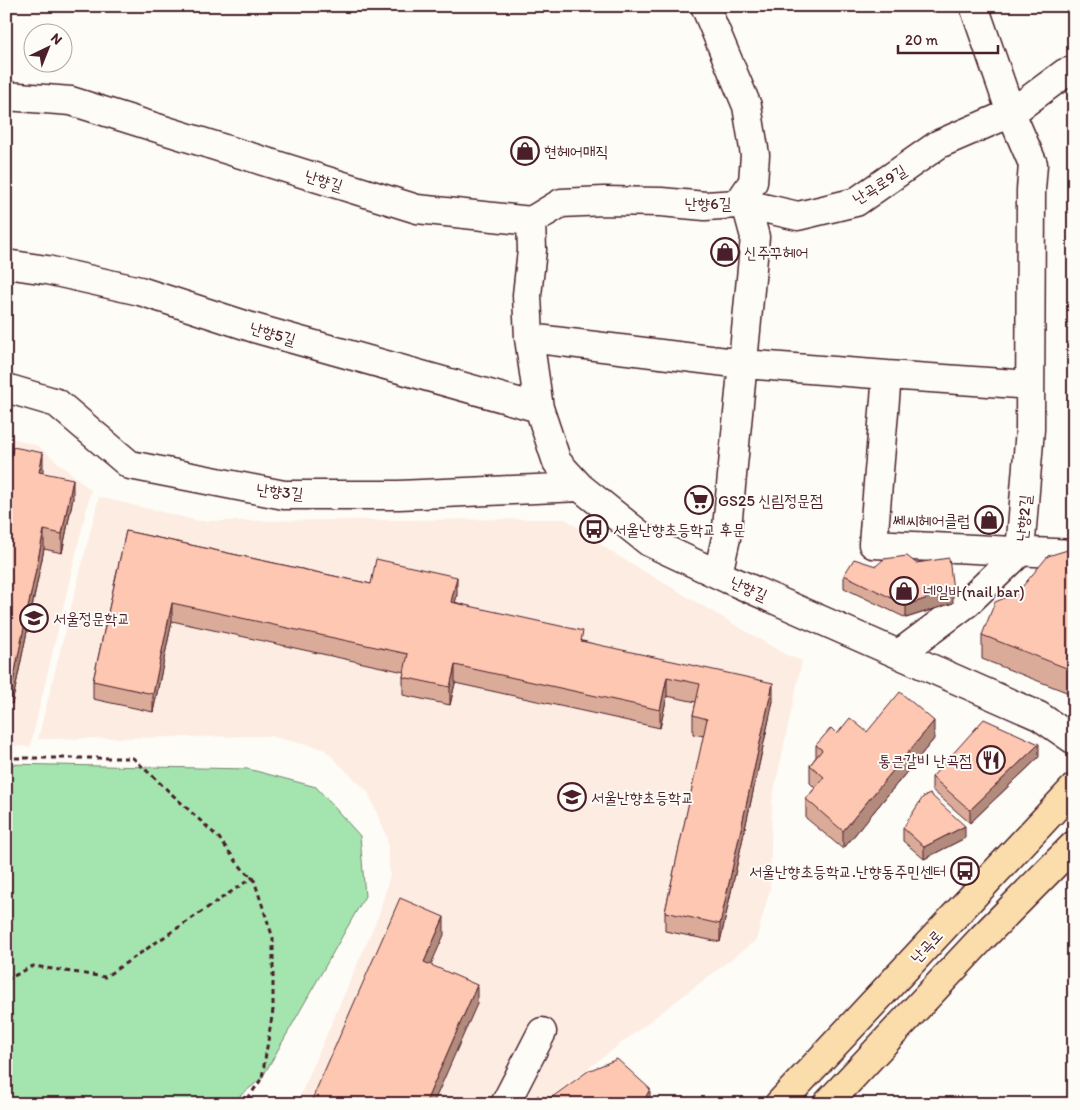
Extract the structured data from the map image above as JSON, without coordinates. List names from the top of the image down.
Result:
{
  "streets": {
    "main road": ["난곡로"],
    "street": [
      "난향길",
      "난곡로9길",
      "난향6길",
      "난향5길",
      "난향3길",
      "난향2길"
    ]
  },
  "crossings": [
    ["난향길", "난향6길"],
    ["난향길", "난향5길"],
    ["난향길", "난향3길"],
    ["난향길", "난향2길"],
    ["난곡로9길", "난향6길"],
    ["난곡로9길", "난향2길"]
  ],
  "places": {
    "shop": [
      "현헤어매직",
      "신주꾸헤어",
      "쎄씨헤어클럽",
      "네일바(nail bar)"
    ],
    "supermarket": ["GS25 신림정문점"],
    "bus stop": ["서울난향초등학교 후문", "서울난향초등학교.난향동주민센터"],
    "school or university": ["서울정문학교", "서울난향초등학교"],
    "restaurant": ["통큰갈비 난곡점"]
  },
  "scale_bar": "20 m",
  "north": "top right"
}
